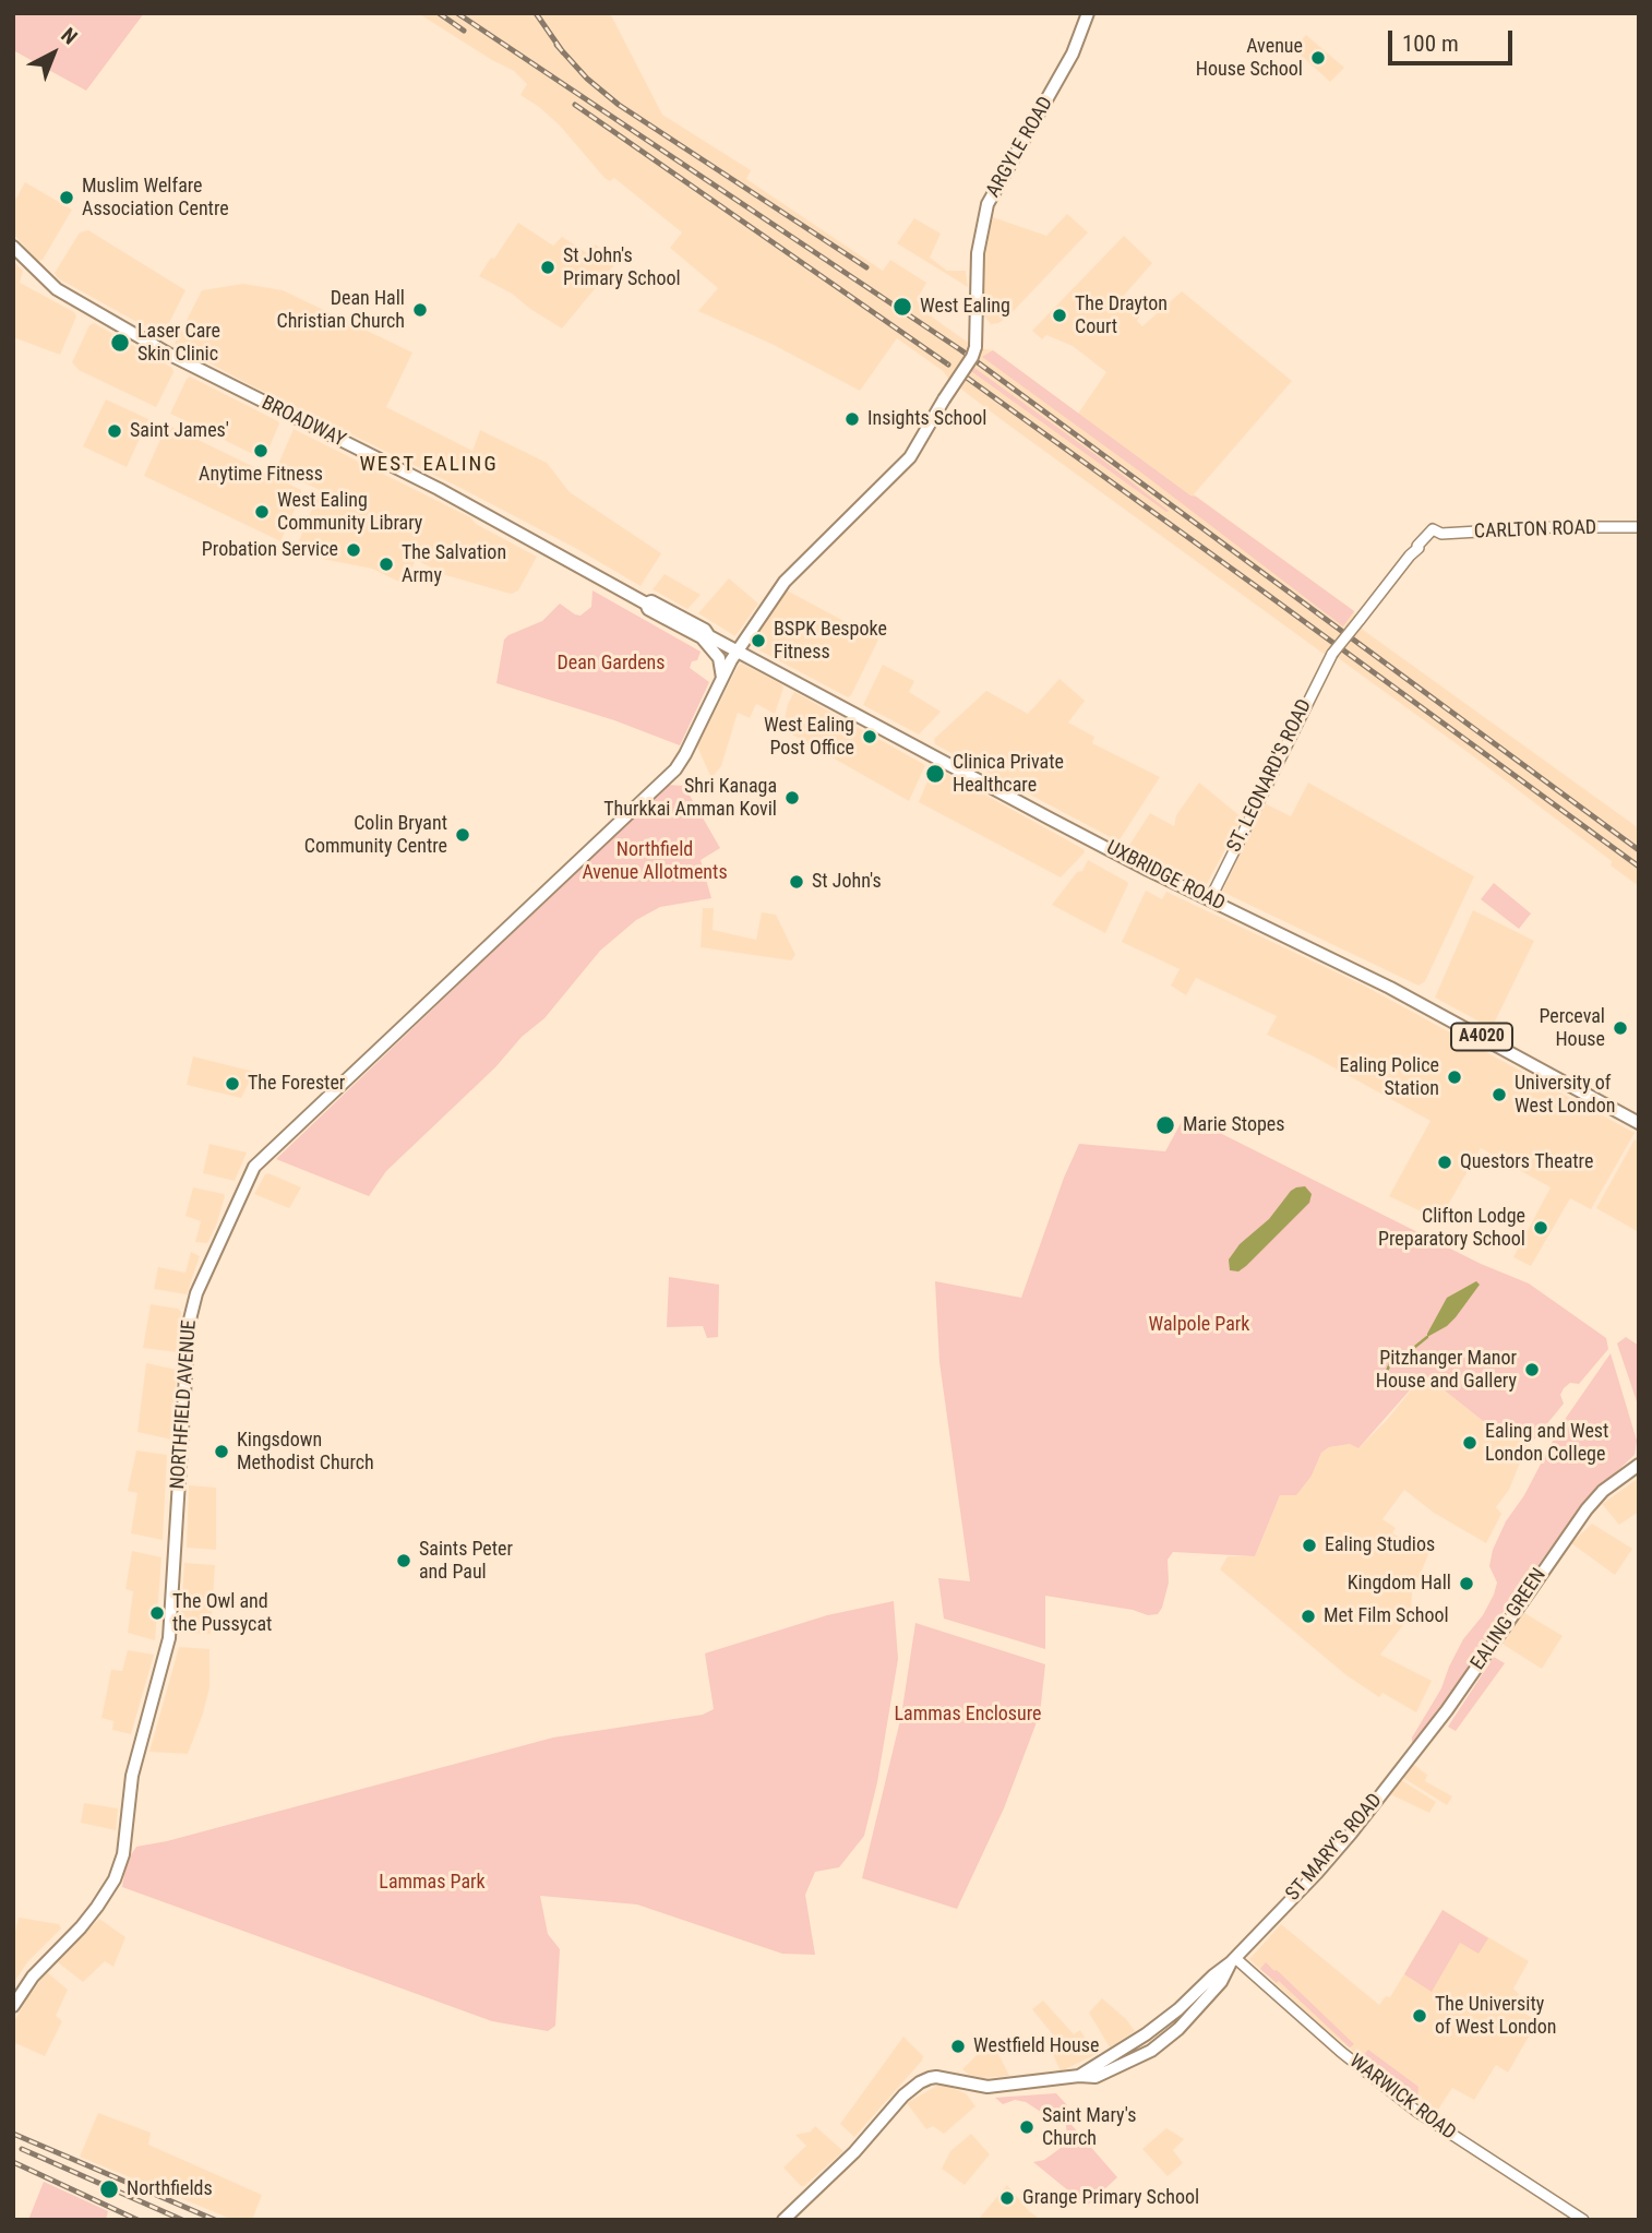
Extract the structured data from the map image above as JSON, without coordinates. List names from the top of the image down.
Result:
{
  "streets": {
    "main road": [
      "ARGYLE ROAD",
      "BROADWAY",
      "UXBRIDGE ROAD",
      "A4020",
      "NORTHFIELD AVENUE",
      "EALING GREEN",
      "ST MARY'S ROAD"
    ],
    "street": ["CARLTON ROAD", "ST. LEONARD'S ROAD", "WARWICK ROAD"]
  },
  "crossings": [
    ["ARGYLE ROAD", "NORTHFIELD AVENUE"],
    ["BROADWAY", "UXBRIDGE ROAD"],
    ["BROADWAY", "NORTHFIELD AVENUE"],
    ["CARLTON ROAD", "ST. LEONARD'S ROAD"],
    ["ST. LEONARD'S ROAD", "UXBRIDGE ROAD"],
    ["UXBRIDGE ROAD", "NORTHFIELD AVENUE"],
    ["EALING GREEN", "ST MARY'S ROAD"],
    ["ST MARY'S ROAD", "WARWICK ROAD"]
  ],
  "districts": ["WEST EALING"],
  "parks": [
    "Dean Gardens",
    "Northfield Avenue Allotments",
    "Walpole Park",
    "Lammas Enclosure",
    "Lammas Park"
  ],
  "places": [
    "Avenue House School",
    "Muslim Welfare Association Centre",
    "St John's Primary School",
    "West Ealing",
    "Dean Hall Christian Church",
    "The Drayton Court",
    "Laser Care Skin Clinic",
    "Insights School",
    "Saint James'",
    "Anytime Fitness",
    "West Ealing Community Library",
    "Probation Service",
    "The Salvation Army",
    "BSPK Bespoke Fitness",
    "West Ealing Post Office",
    "Clinica Private Healthcare",
    "Shri Kanaga Thurkkai Amman Kovil",
    "Colin Bryant Community Centre",
    "St John's",
    "Perceval House",
    "Ealing Police Station",
    "The Forester",
    "University of West London",
    "Marie Stopes",
    "Questors Theatre",
    "Clifton Lodge Preparatory School",
    "Pitzhanger Manor House and Gallery",
    "Ealing and West London College",
    "Kingsdown Methodist Church",
    "Ealing Studios",
    "Saints Peter and Paul",
    "Kingdom Hall",
    "The Owl and the Pussycat",
    "Met Film School",
    "The University of West London",
    "Westfield House",
    "Saint Mary's Church",
    "Northfields",
    "Grange Primary School"
  ],
  "scale_bar": "100 m",
  "north": "top right"
}
